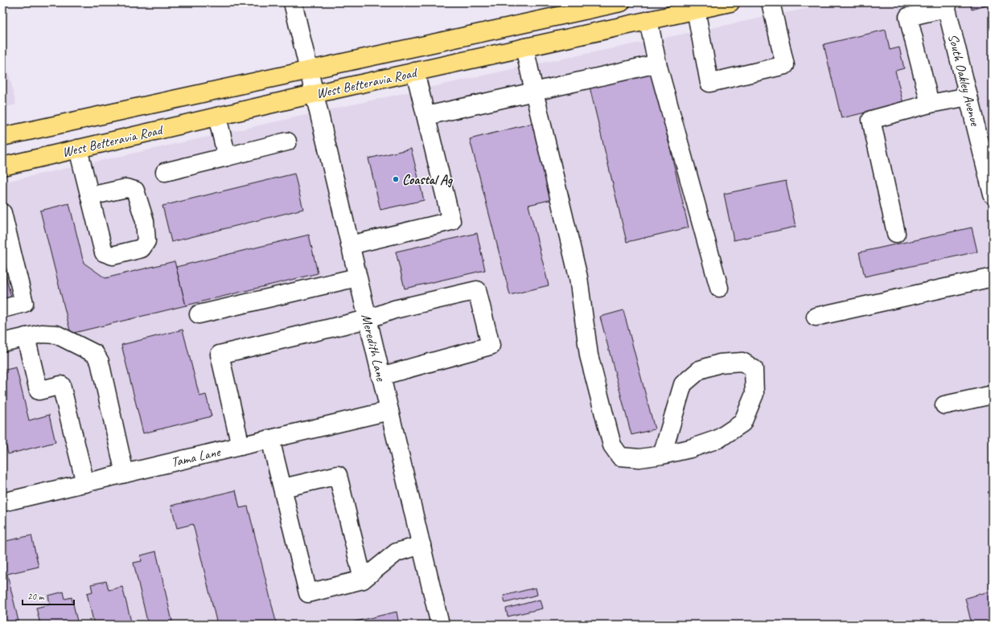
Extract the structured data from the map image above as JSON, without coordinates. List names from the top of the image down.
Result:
{
  "streets": {
    "main road": ["West Betteravia Road"],
    "street": ["South Oakley Avenue", "Meredith Lane", "Tama Lane"]
  },
  "crossings": [
    ["West Betteravia Road", "Meredith Lane"],
    ["Meredith Lane", "Tama Lane"]
  ],
  "places": ["Coastal Ag"],
  "scale_bar": "20 m"
}
